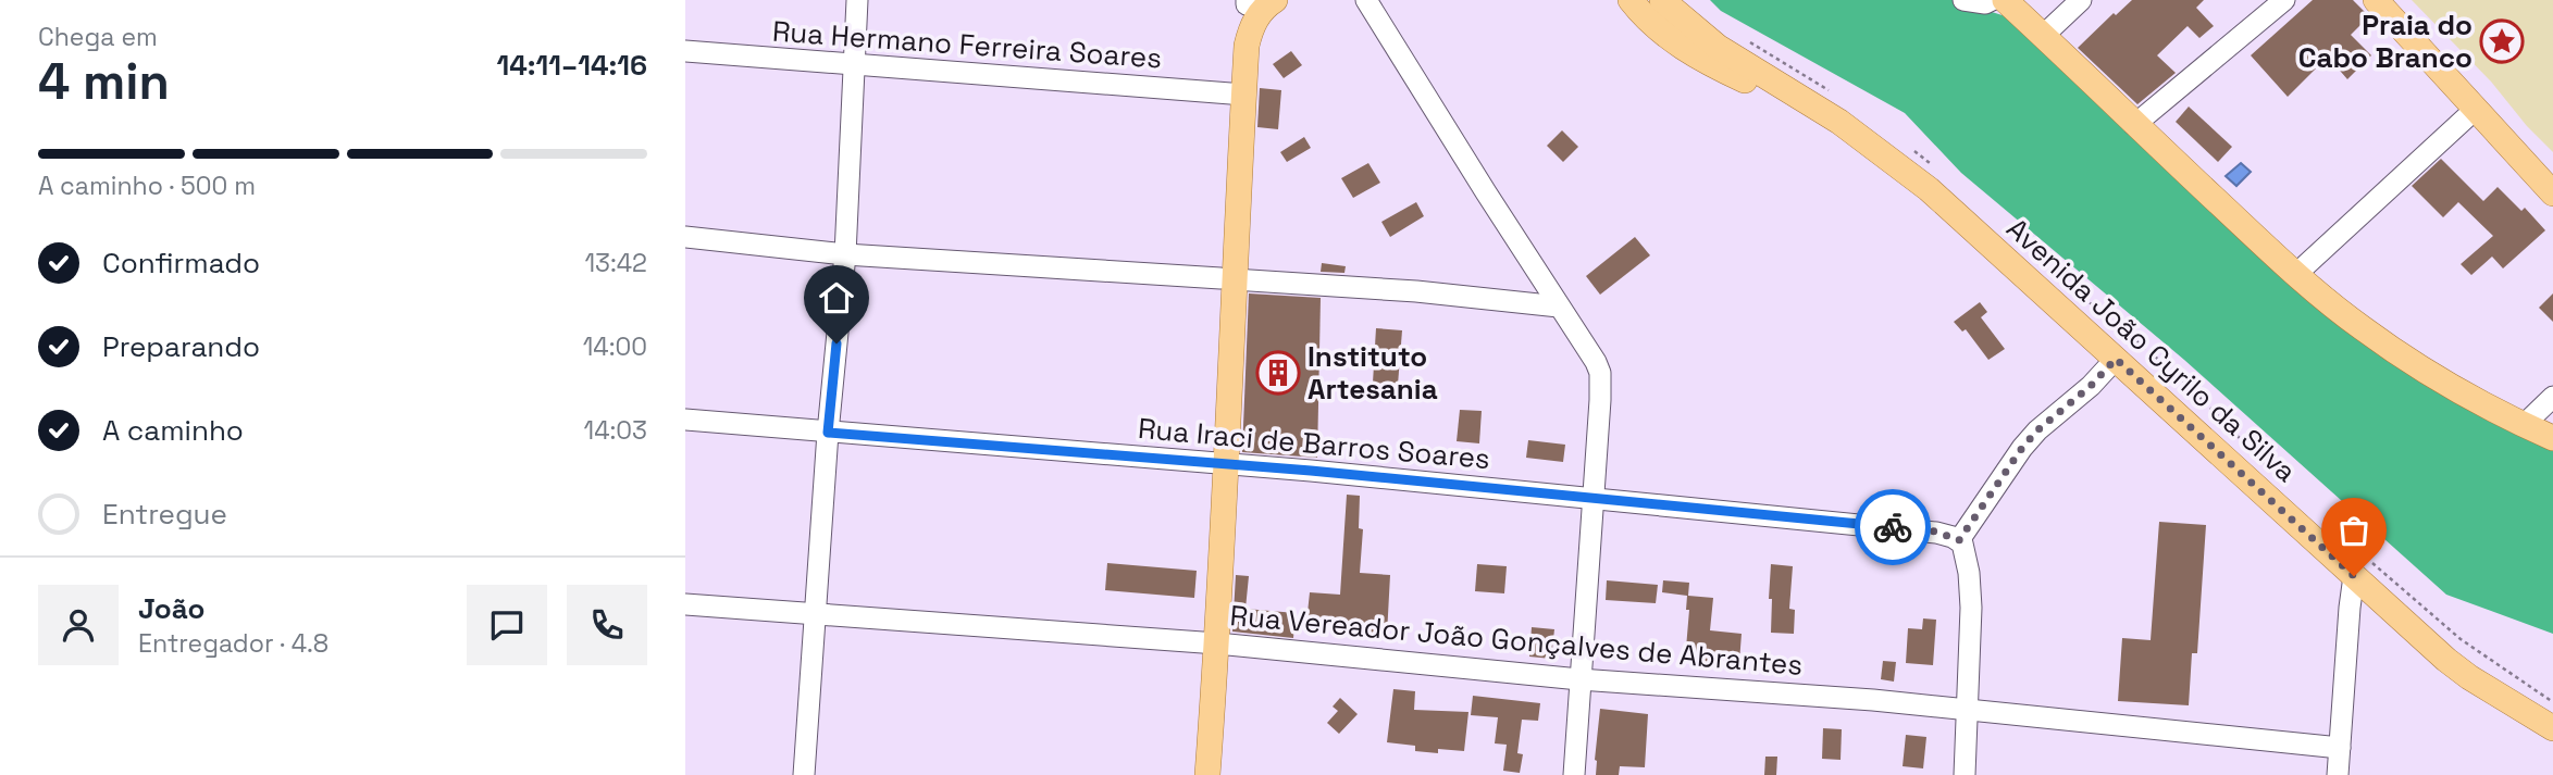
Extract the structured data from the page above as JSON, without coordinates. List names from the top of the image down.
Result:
{
  "streets": {
    "main road": ["Avenida João Cyrilo da Silva"],
    "street": ["Rua Hermano Ferreira Soares", "Rua Iraci de Barros Soares", "Rua Vereador João Gonçalves de Abrantes"]
  },
  "places": {
    "place": ["Praia do Cabo Branco"],
    "building": ["Instituto Artesania"]
  },
  "page": {
    "heading": ["4 min", "Chega em", "14:11–14:16"],
    "panel": ["João", "Entregador · 4.8"],
    "bar": "A caminho · 500 m",
    "list": [
      ["Confirmado", "13:42"],
      ["Preparando", "14:00"],
      ["A caminho", "14:03"],
      "Entregue"
    ]
  }
}
